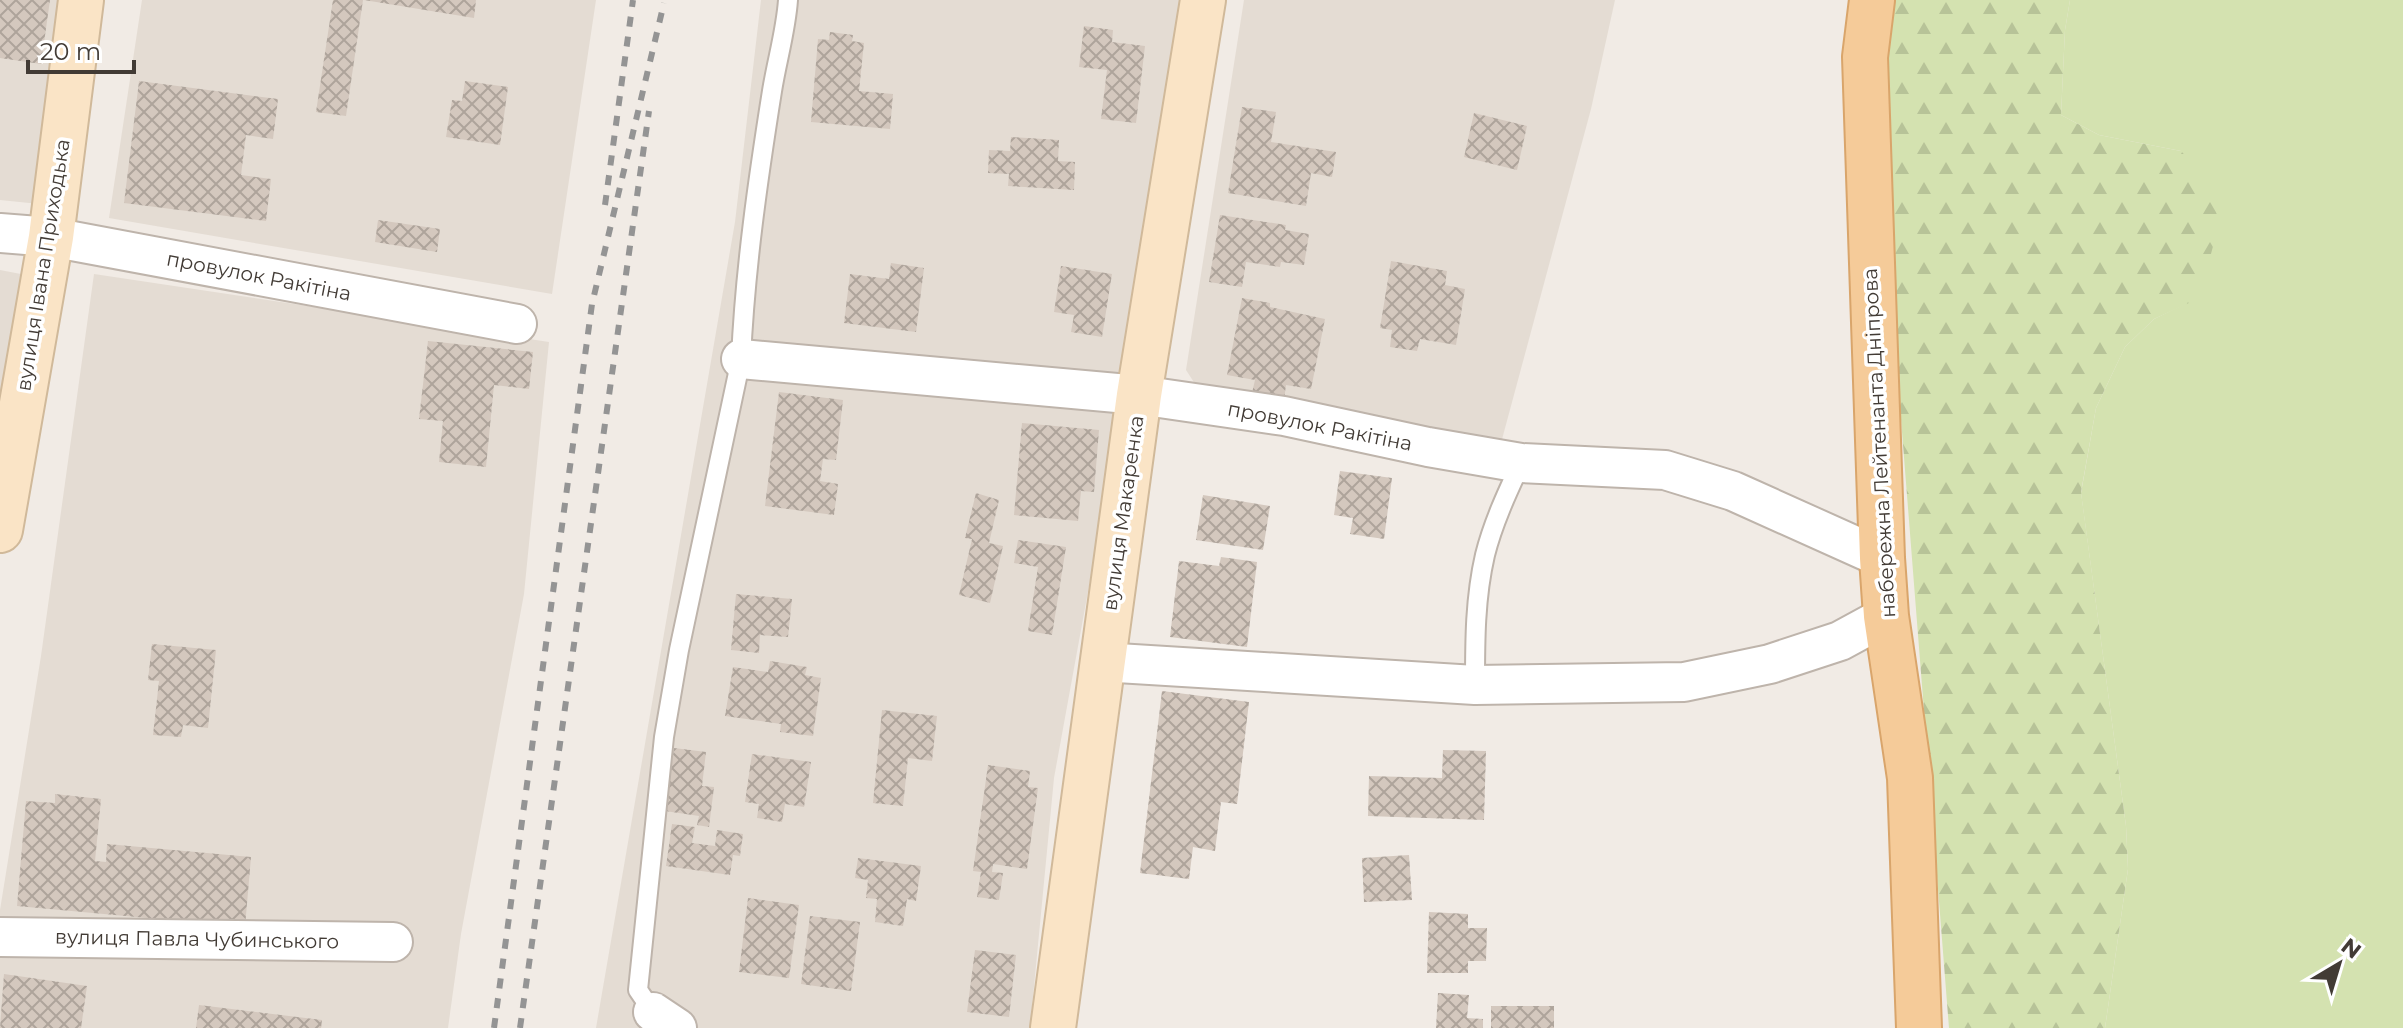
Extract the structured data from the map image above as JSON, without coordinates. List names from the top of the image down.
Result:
{
  "streets": {
    "main road": ["вулиця Івана Приходька", "набережна Лейтенанта Дніпрова", "вулиця Макаренка"],
    "street": ["провулок Ракітіна", "вулиця Павла Чубинського"]
  },
  "crossings": [
    ["вулиця Івана Приходька", "провулок Ракітіна"],
    ["провулок Ракітіна", "набережна Лейтенанта Дніпрова"],
    ["провулок Ракітіна", "вулиця Макаренка"]
  ],
  "scale_bar": "20 m",
  "north": "top right"
}
